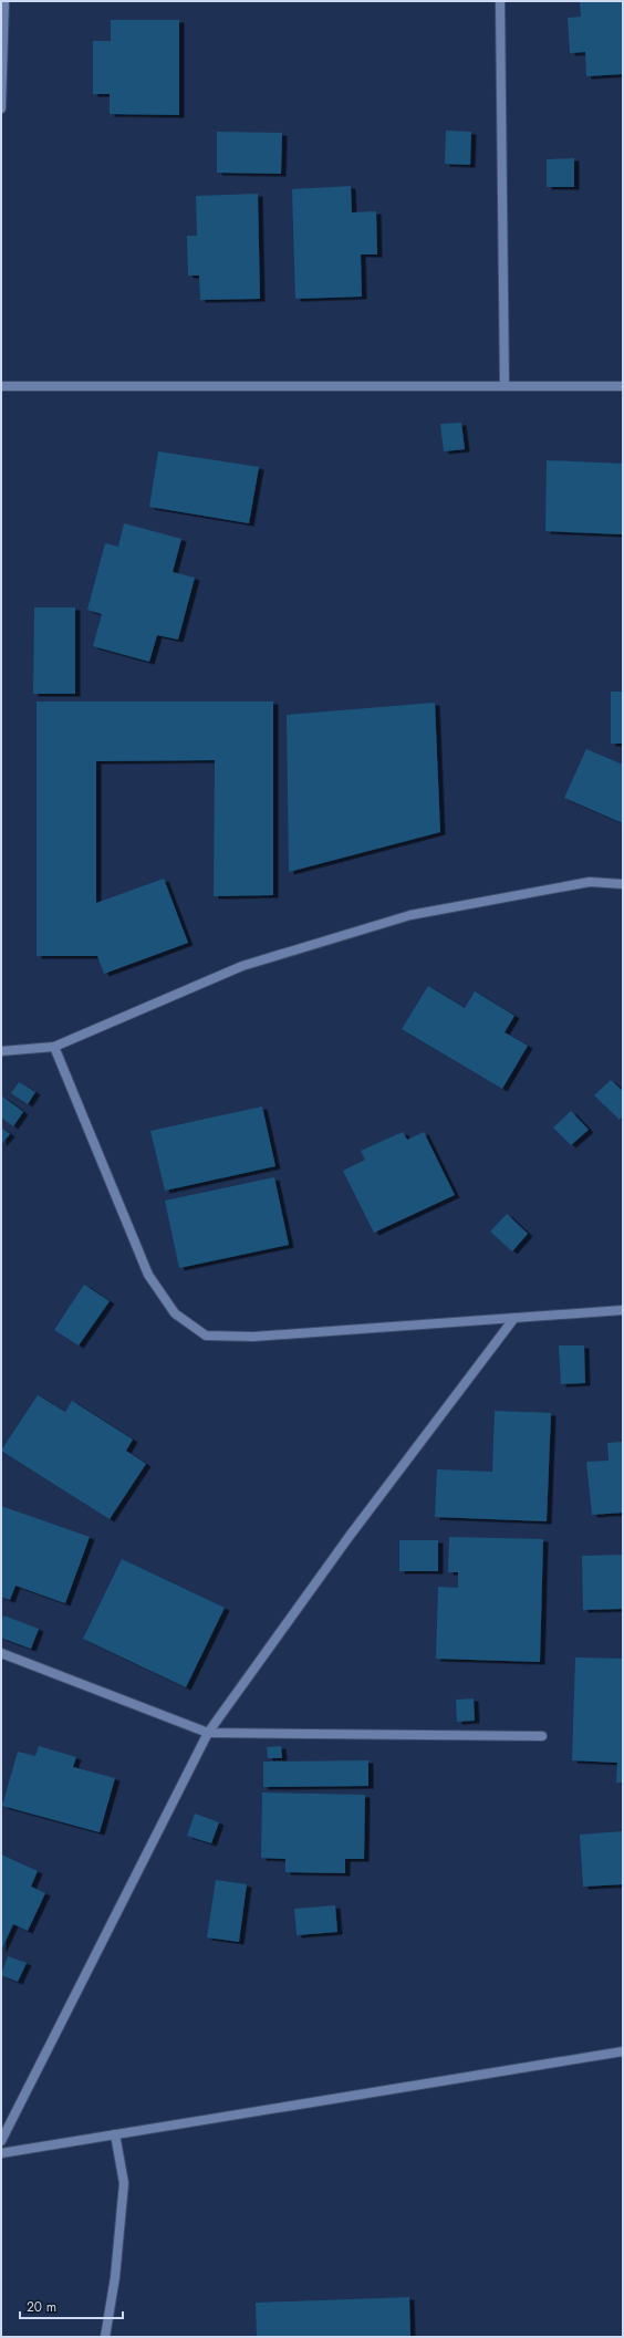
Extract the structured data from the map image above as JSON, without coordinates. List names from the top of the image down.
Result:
{
  "scale_bar": "20 m"
}
